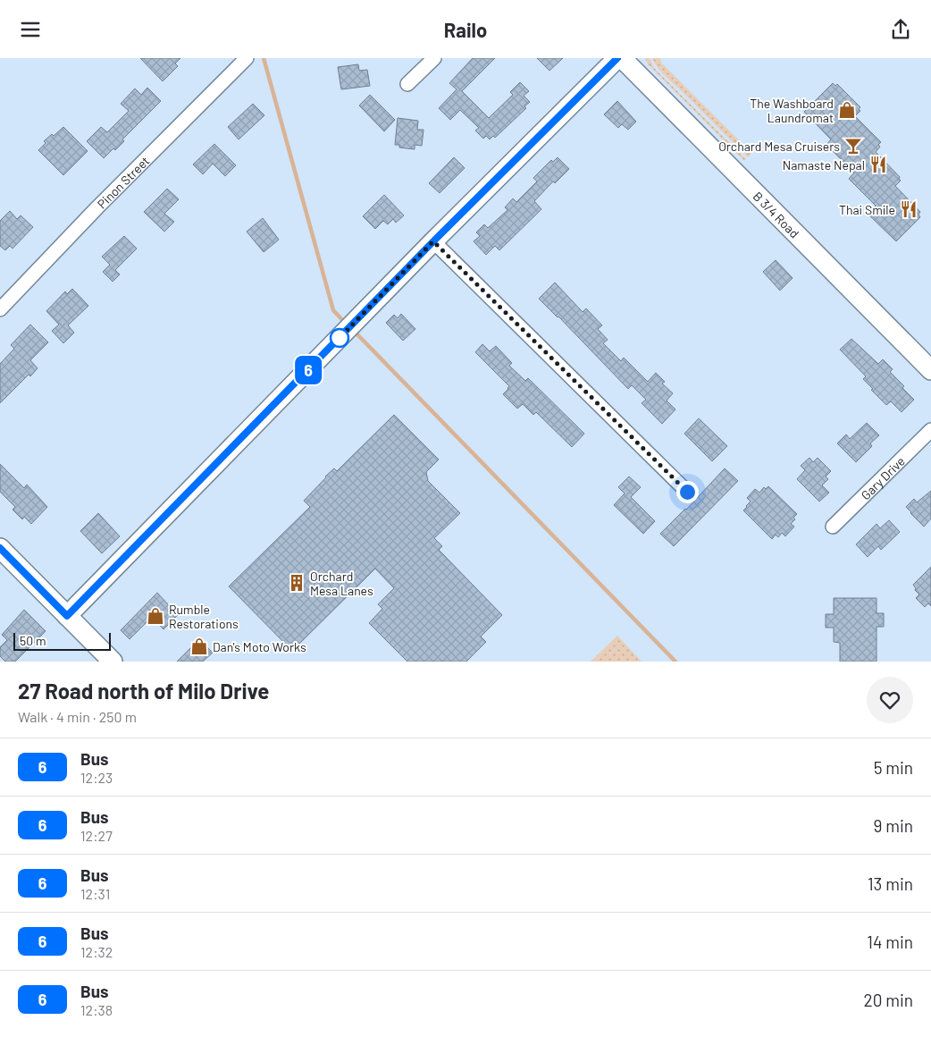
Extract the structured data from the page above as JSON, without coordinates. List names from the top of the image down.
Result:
{
  "streets": {
    "street": ["Pinon Street", "B 3/4 Road", "Gary Drive"]
  },
  "places": {
    "shop": ["The Washboard Laundromat", "Rumble Restorations", "Dan's Moto Works"],
    "bar": ["Orchard Mesa Cruisers"],
    "restaurant": ["Namaste Nepal", "Thai Smile"],
    "building": ["Orchard Mesa Lanes"]
  },
  "lines": ["bus line 6"],
  "scale_bar": "50 m",
  "page": {
    "header": "Railo",
    "on_map": "6",
    "scale": "50 m",
    "heading": ["27 Road north of Milo Drive", "Walk · 4 min · 250 m"],
    "list": [
      {
        "mark": "6",
        "name": "Bus",
        "note": "12:23",
        "value": "5 min"
      },
      {
        "mark": "6",
        "name": "Bus",
        "note": "12:27",
        "value": "9 min"
      },
      {
        "mark": "6",
        "name": "Bus",
        "note": "12:31",
        "value": "13 min"
      },
      {
        "mark": "6",
        "name": "Bus",
        "note": "12:32",
        "value": "14 min"
      },
      {
        "mark": "6",
        "name": "Bus",
        "note": "12:38",
        "value": "20 min"
      }
    ]
  }
}
